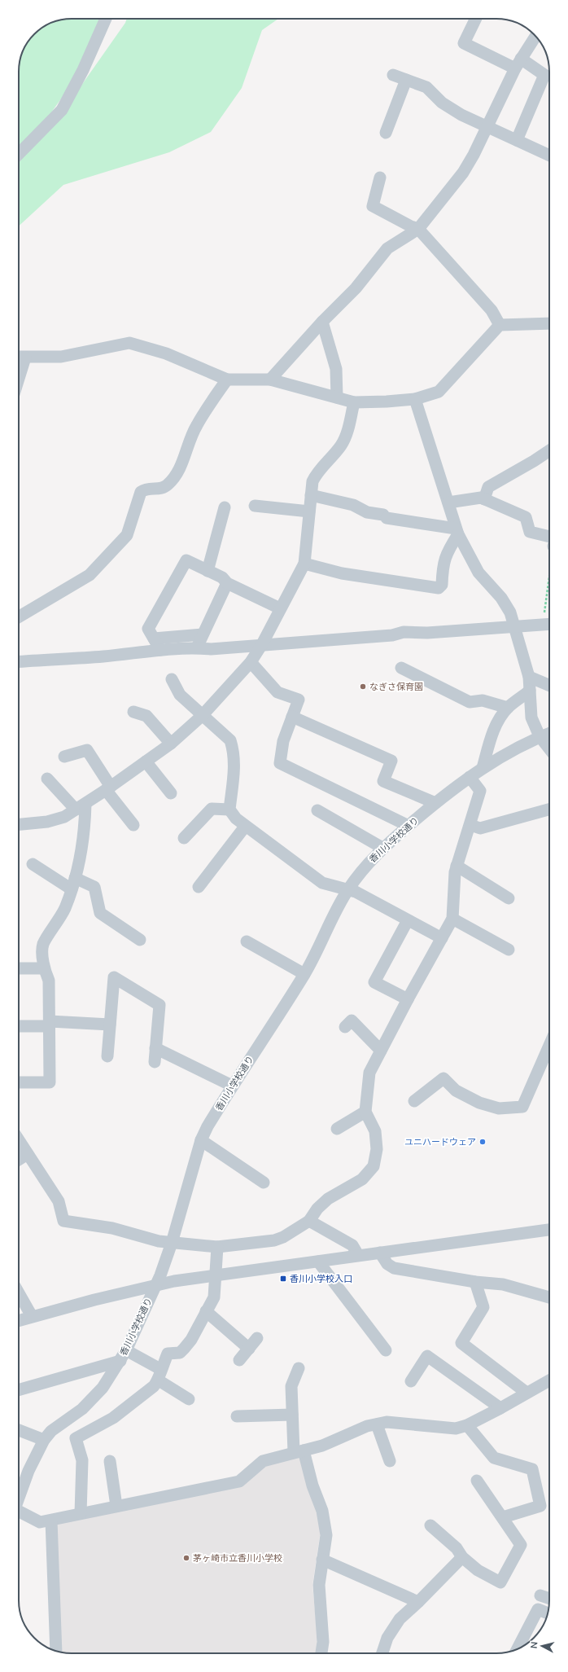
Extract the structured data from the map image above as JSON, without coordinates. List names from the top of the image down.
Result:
{
  "streets": {
    "street": ["香川小学校通り"]
  },
  "places": {
    "other": ["なぎさ保育園", "ユニハードウェア", "茅ヶ崎市立香川小学校"],
    "transit": ["香川小学校入口"]
  },
  "north": "left"
}
